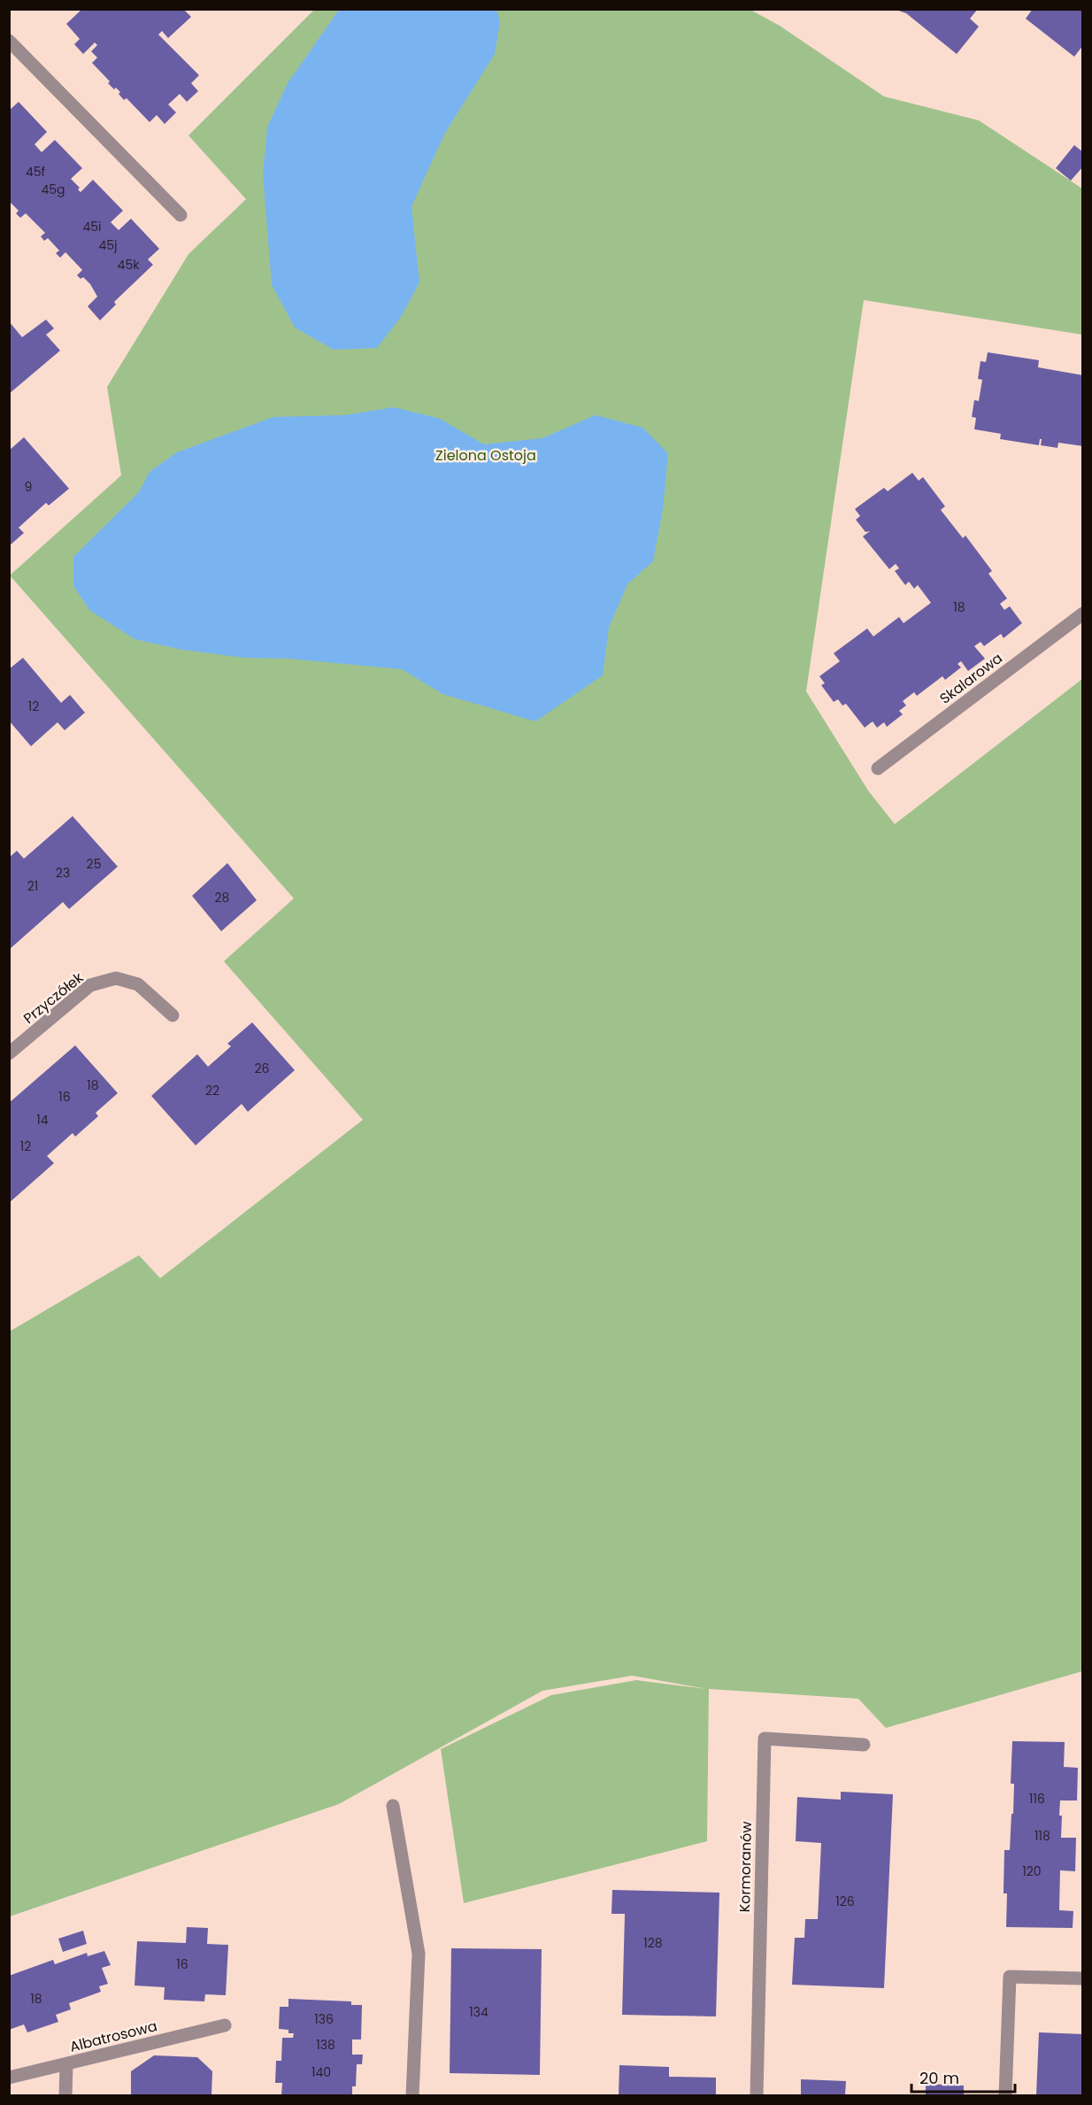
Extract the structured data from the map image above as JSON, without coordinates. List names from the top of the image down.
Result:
{
  "streets": {
    "street": [
      "Skalarowa",
      "Przyczółek",
      "Kormoranów",
      "Albatrosowa"
    ]
  },
  "parks": ["Zielona Ostoja"],
  "house_numbers": [
    "45f",
    "45g",
    "45i",
    "45j",
    "45k",
    "9",
    "18",
    "12",
    "25",
    "23",
    "21",
    "28",
    "26",
    "18",
    "22",
    "16",
    "14",
    "12",
    "116",
    "118",
    "120",
    "126",
    "128",
    "16",
    "18",
    "134",
    "136",
    "138",
    "140"
  ],
  "scale_bar": "20 m"
}
